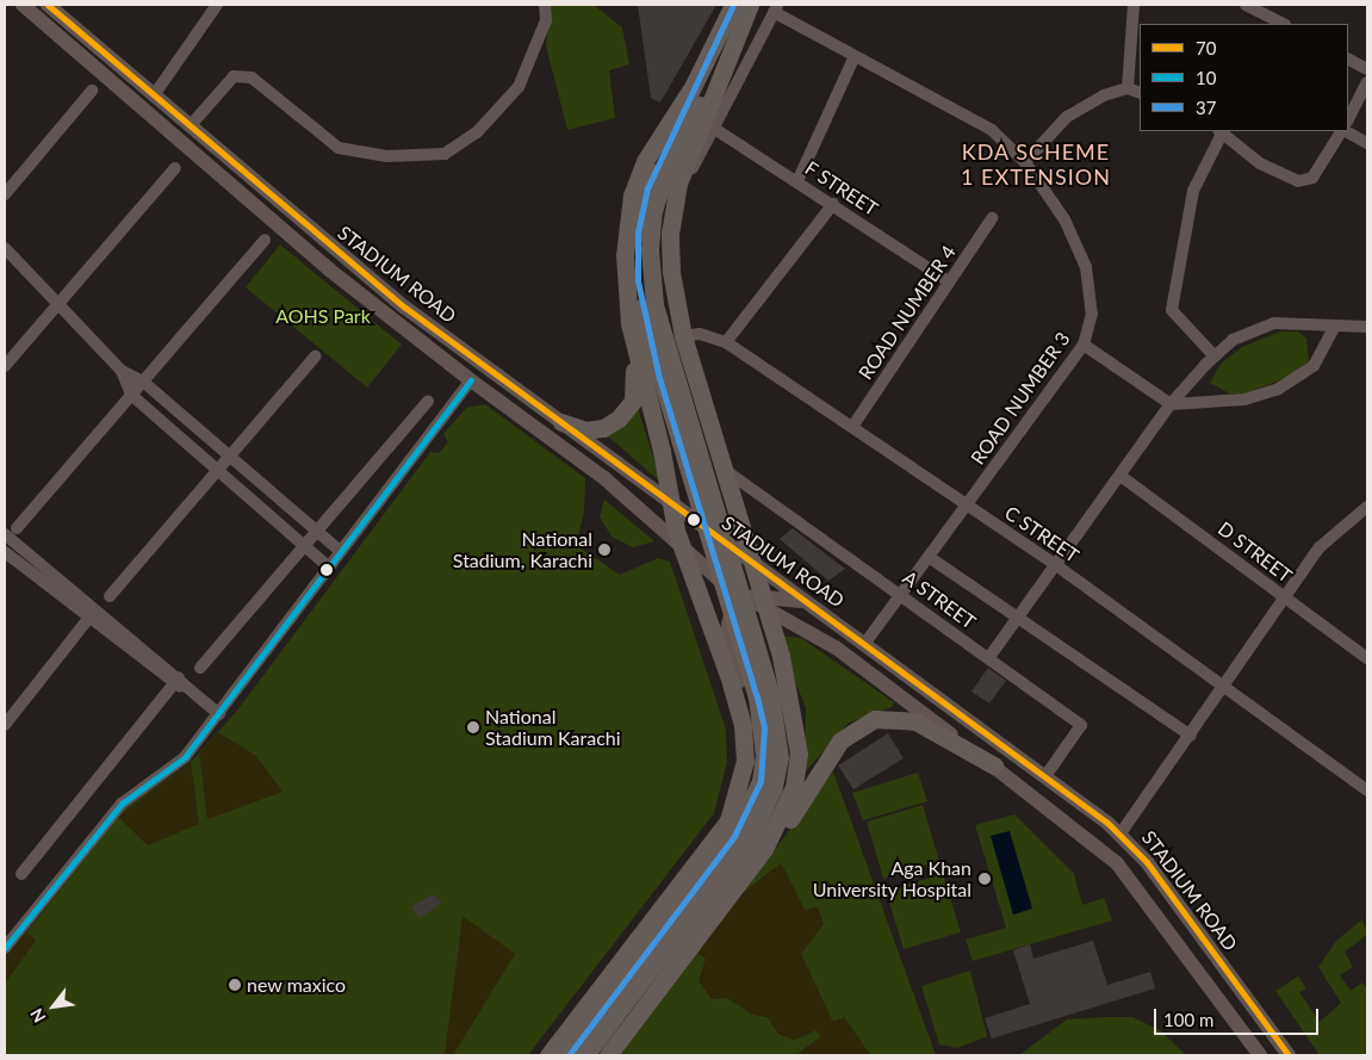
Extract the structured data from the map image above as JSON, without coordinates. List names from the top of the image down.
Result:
{
  "streets": {
    "main road": ["STADIUM ROAD"],
    "street": [
      "F STREET",
      "ROAD NUMBER 4",
      "ROAD NUMBER 3",
      "C STREET",
      "D STREET",
      "A STREET"
    ]
  },
  "crossings": [
    ["F STREET", "ROAD NUMBER 4"],
    ["STADIUM ROAD", "ROAD NUMBER 3"],
    ["STADIUM ROAD", "A STREET"],
    ["ROAD NUMBER 4", "C STREET"],
    ["ROAD NUMBER 3", "C STREET"],
    ["ROAD NUMBER 3", "A STREET"]
  ],
  "districts": ["KDA SCHEME 1 EXTENSION"],
  "parks": ["AOHS Park"],
  "places": [
    "National Stadium, Karachi",
    "National Stadium Karachi",
    "Aga Khan University Hospital",
    "new maxico"
  ],
  "lines": ["transit line 70", "transit line 37", "transit line 10"],
  "legend": ["70", "10", "37"],
  "scale_bar": "100 m",
  "north": "bottom left"
}
